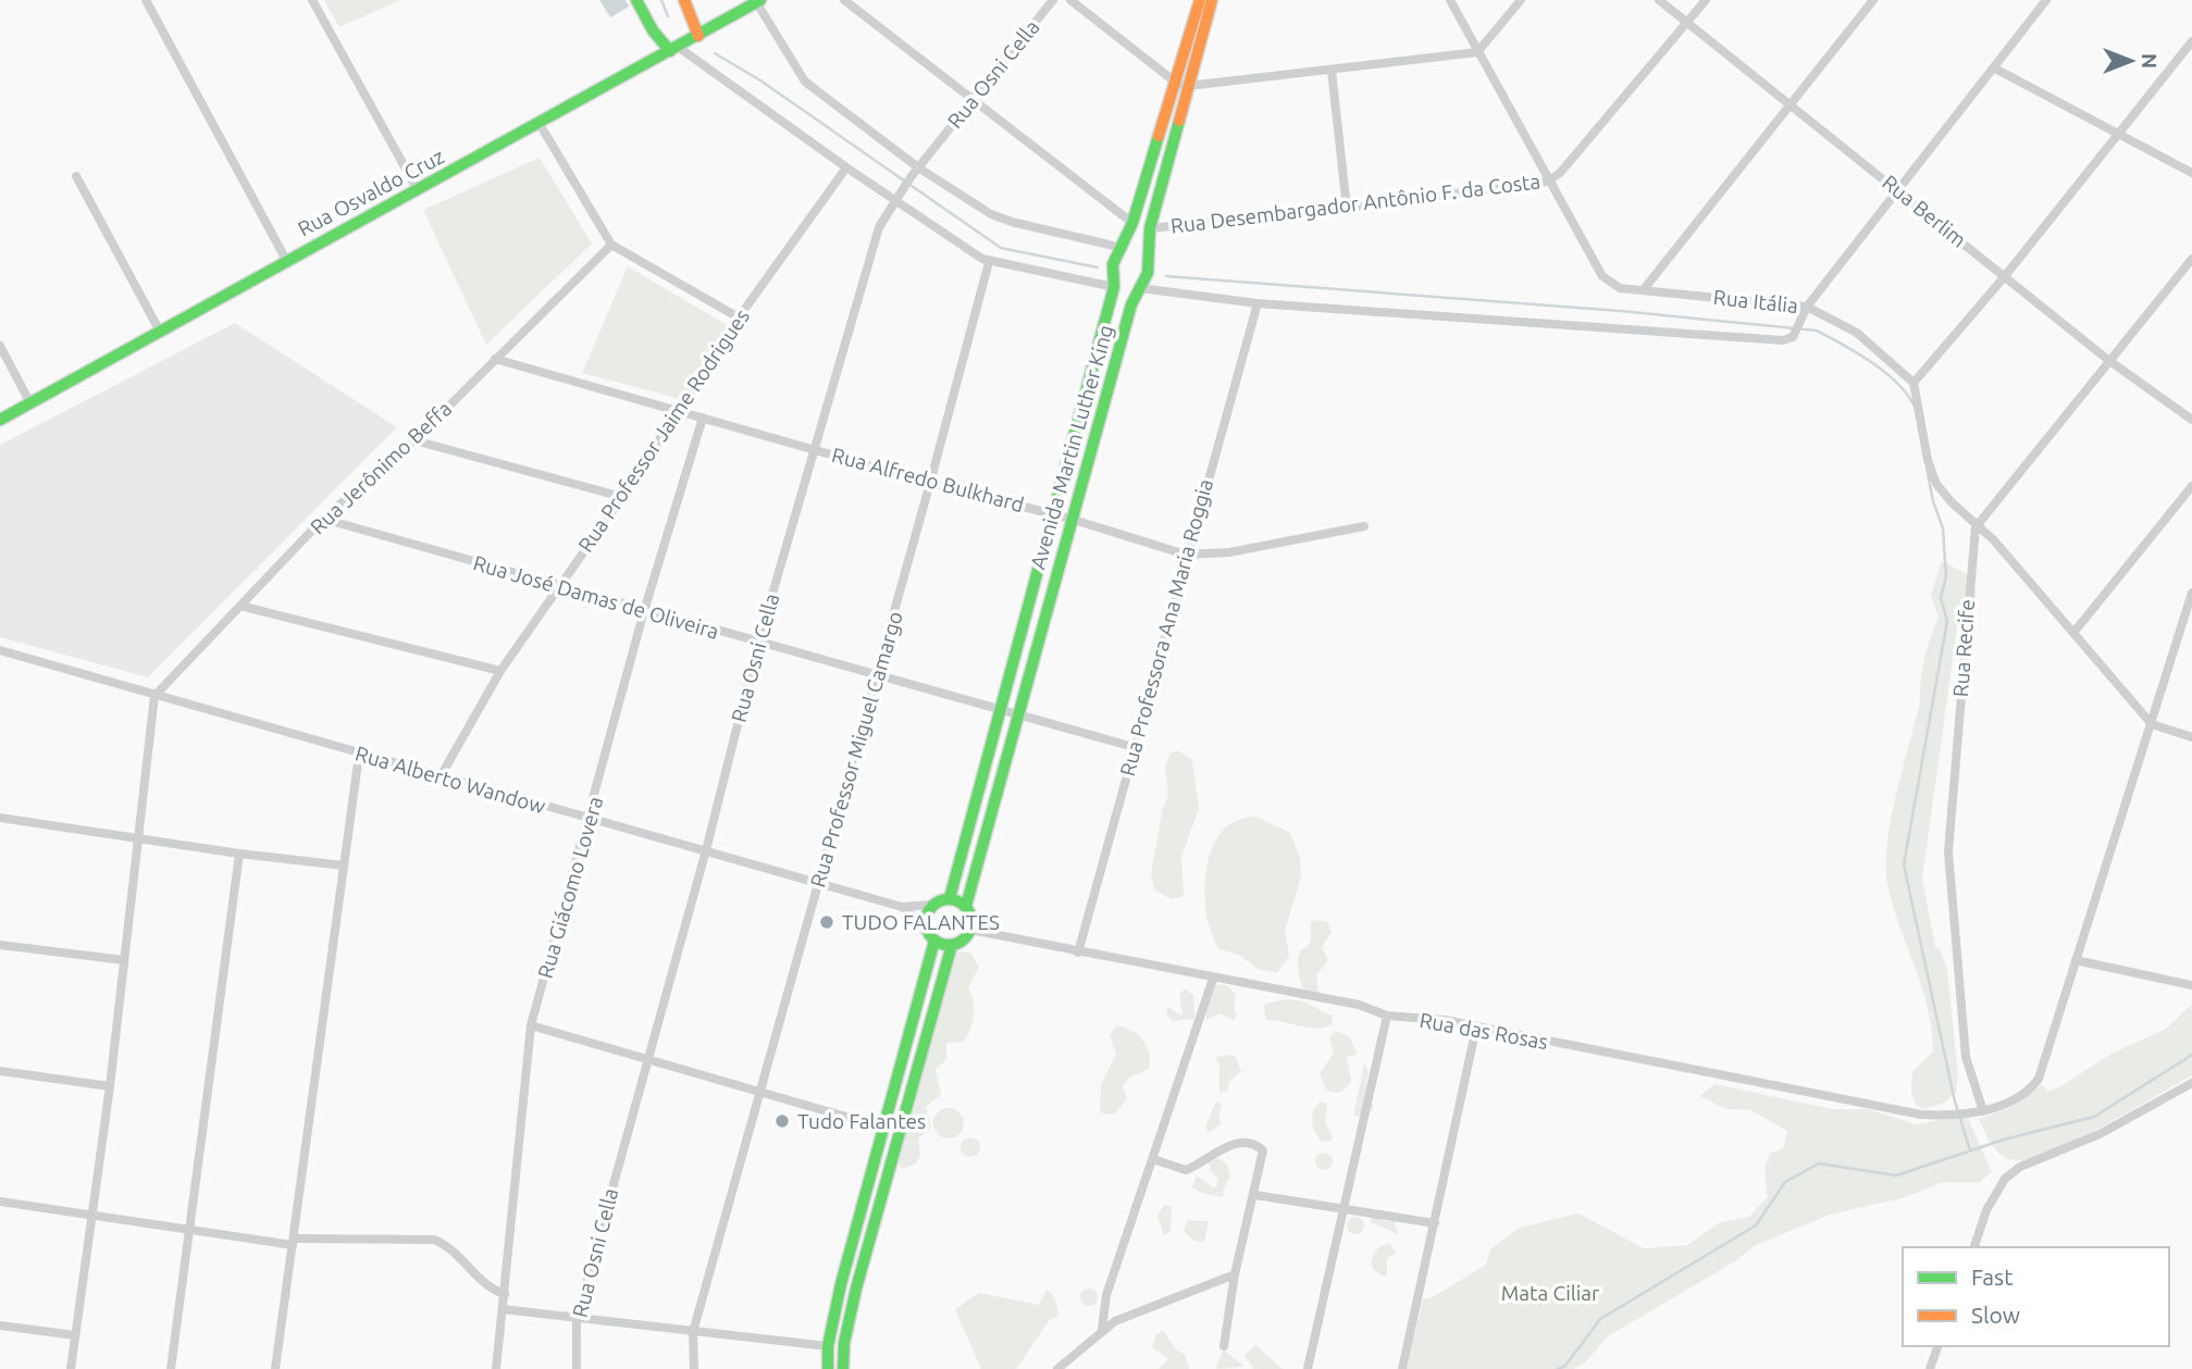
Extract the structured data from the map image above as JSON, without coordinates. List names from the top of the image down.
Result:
{
  "streets": {
    "main road": ["Rua Osvaldo Cruz", "Avenida Martin Luther King"],
    "street": [
      "Rua Osni Cella",
      "Rua Desembargador Antônio F. da Costa",
      "Rua Berlim",
      "Rua Itália",
      "Rua Professor Jaime Rodrigues",
      "Rua Jerônimo Beffa",
      "Rua Alfredo Bulkhard",
      "Rua José Damas de Oliveira",
      "Rua Professora Ana Maria Roggia",
      "Rua Recife",
      "Rua Professor Miguel Camargo",
      "Rua Alberto Wandow",
      "Rua Giácomo Lovera",
      "Rua das Rosas"
    ]
  },
  "crossings": [
    ["Rua Osni Cella", "Rua Alfredo Bulkhard"],
    ["Rua Osni Cella", "Rua José Damas de Oliveira"],
    ["Rua Osni Cella", "Rua Alberto Wandow"],
    ["Rua Desembargador Antônio F. da Costa", "Rua Berlim"],
    ["Rua Desembargador Antônio F. da Costa", "Rua Itália"],
    ["Rua Desembargador Antônio F. da Costa", "Avenida Martin Luther King"],
    ["Rua Professor Jaime Rodrigues", "Rua Alfredo Bulkhard"],
    ["Rua Professor Jaime Rodrigues", "Rua José Damas de Oliveira"],
    ["Rua Professor Jaime Rodrigues", "Rua Alberto Wandow"],
    ["Avenida Martin Luther King", "Rua Alfredo Bulkhard"],
    ["Avenida Martin Luther King", "Rua José Damas de Oliveira"],
    ["Avenida Martin Luther King", "Rua Alberto Wandow"],
    ["Avenida Martin Luther King", "Rua das Rosas"],
    ["Rua Jerônimo Beffa", "Rua Alfredo Bulkhard"],
    ["Rua Jerônimo Beffa", "Rua José Damas de Oliveira"],
    ["Rua Jerônimo Beffa", "Rua Alberto Wandow"],
    ["Rua Alfredo Bulkhard", "Rua Professora Ana Maria Roggia"],
    ["Rua Alfredo Bulkhard", "Rua Professor Miguel Camargo"],
    ["Rua Alfredo Bulkhard", "Rua Giácomo Lovera"],
    ["Rua José Damas de Oliveira", "Rua Professora Ana Maria Roggia"],
    ["Rua José Damas de Oliveira", "Rua Professor Miguel Camargo"],
    ["Rua José Damas de Oliveira", "Rua Giácomo Lovera"],
    ["Rua Professora Ana Maria Roggia", "Rua das Rosas"],
    ["Rua Recife", "Rua das Rosas"],
    ["Rua Professor Miguel Camargo", "Rua Alberto Wandow"],
    ["Rua Alberto Wandow", "Rua Giácomo Lovera"],
    ["Rua Alberto Wandow", "Rua das Rosas"]
  ],
  "parks": ["Mata Ciliar"],
  "places": ["TUDO FALANTES", "Tudo Falantes"],
  "legend": ["Fast", "Slow"],
  "north": "right"
}
